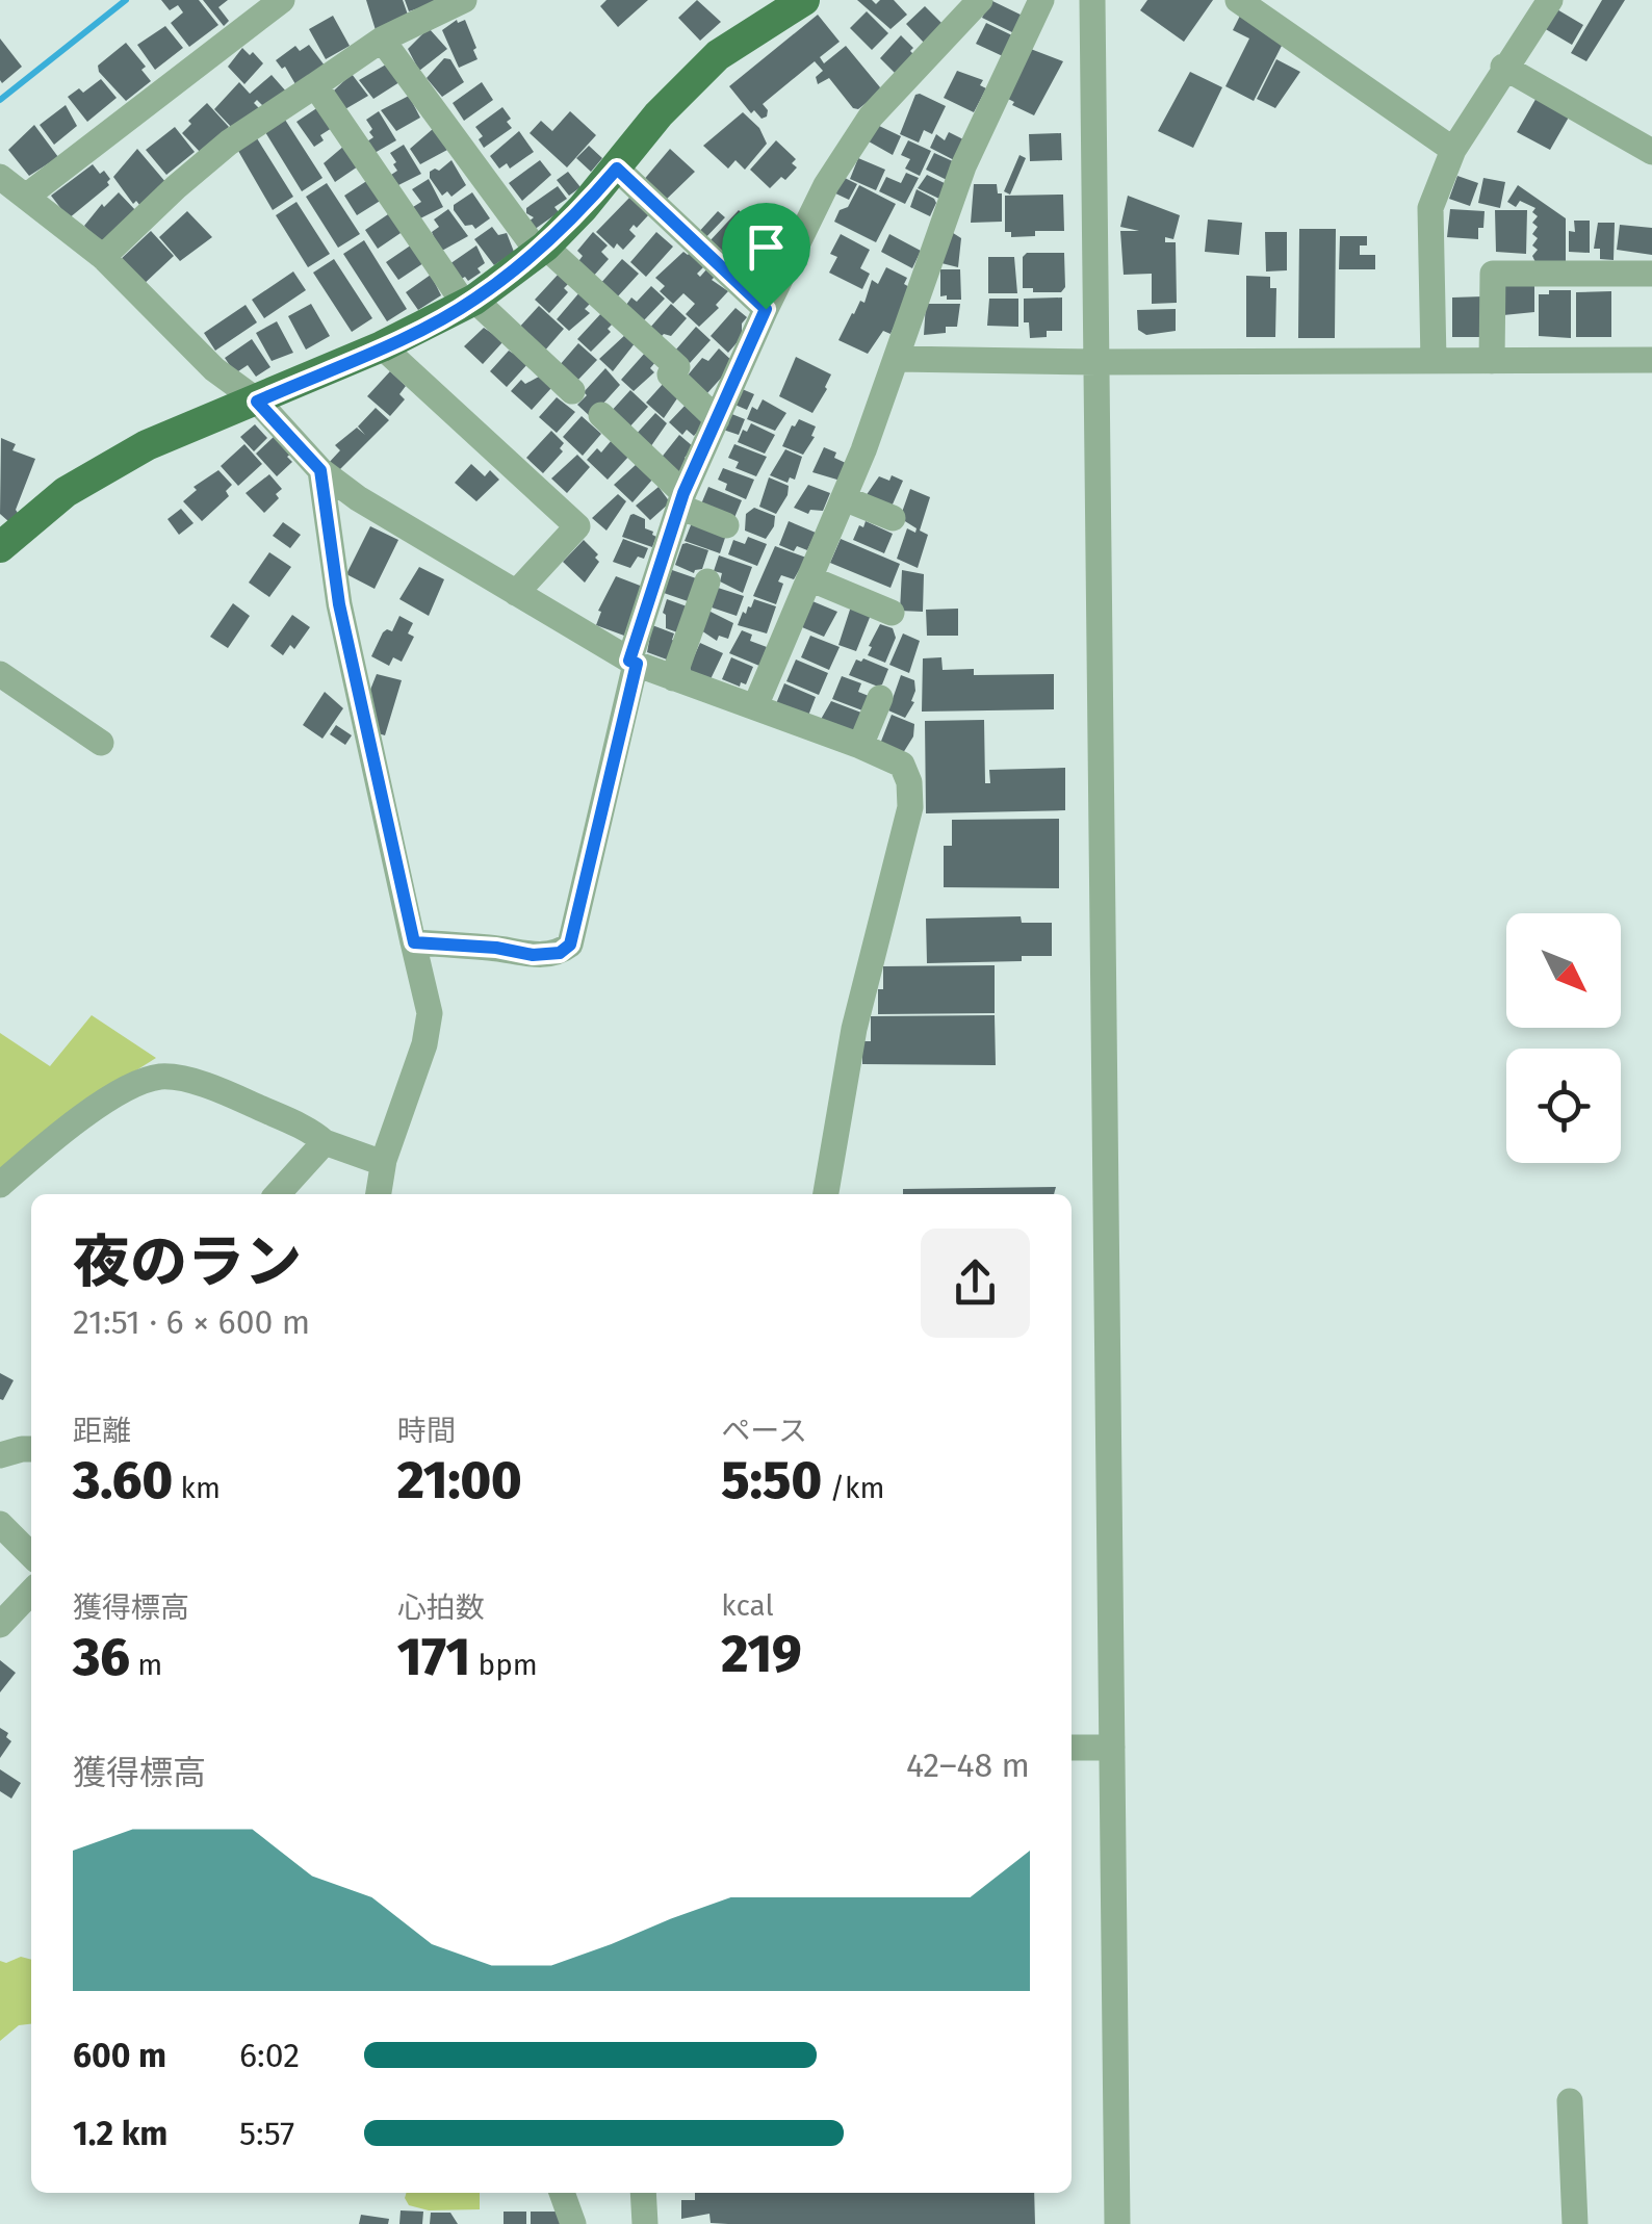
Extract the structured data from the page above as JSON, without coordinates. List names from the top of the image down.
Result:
{
  "north": "bottom right",
  "page": {
    "heading": ["夜のラン", "21:51 · 6 × 600 m"],
    "stats": [
      ["距離", "3.60 km"],
      ["時間", "21:00"],
      ["ペース", "5:50 /km"],
      ["獲得標高", "36 m"],
      ["心拍数", "171 bpm"],
      ["kcal", "219"]
    ],
    "chart": ["獲得標高", "42–48 m"],
    "list": [
      {
        "name": "600 m",
        "note": "6:02"
      },
      {
        "name": "1.2 km",
        "note": "5:57"
      }
    ]
  }
}
